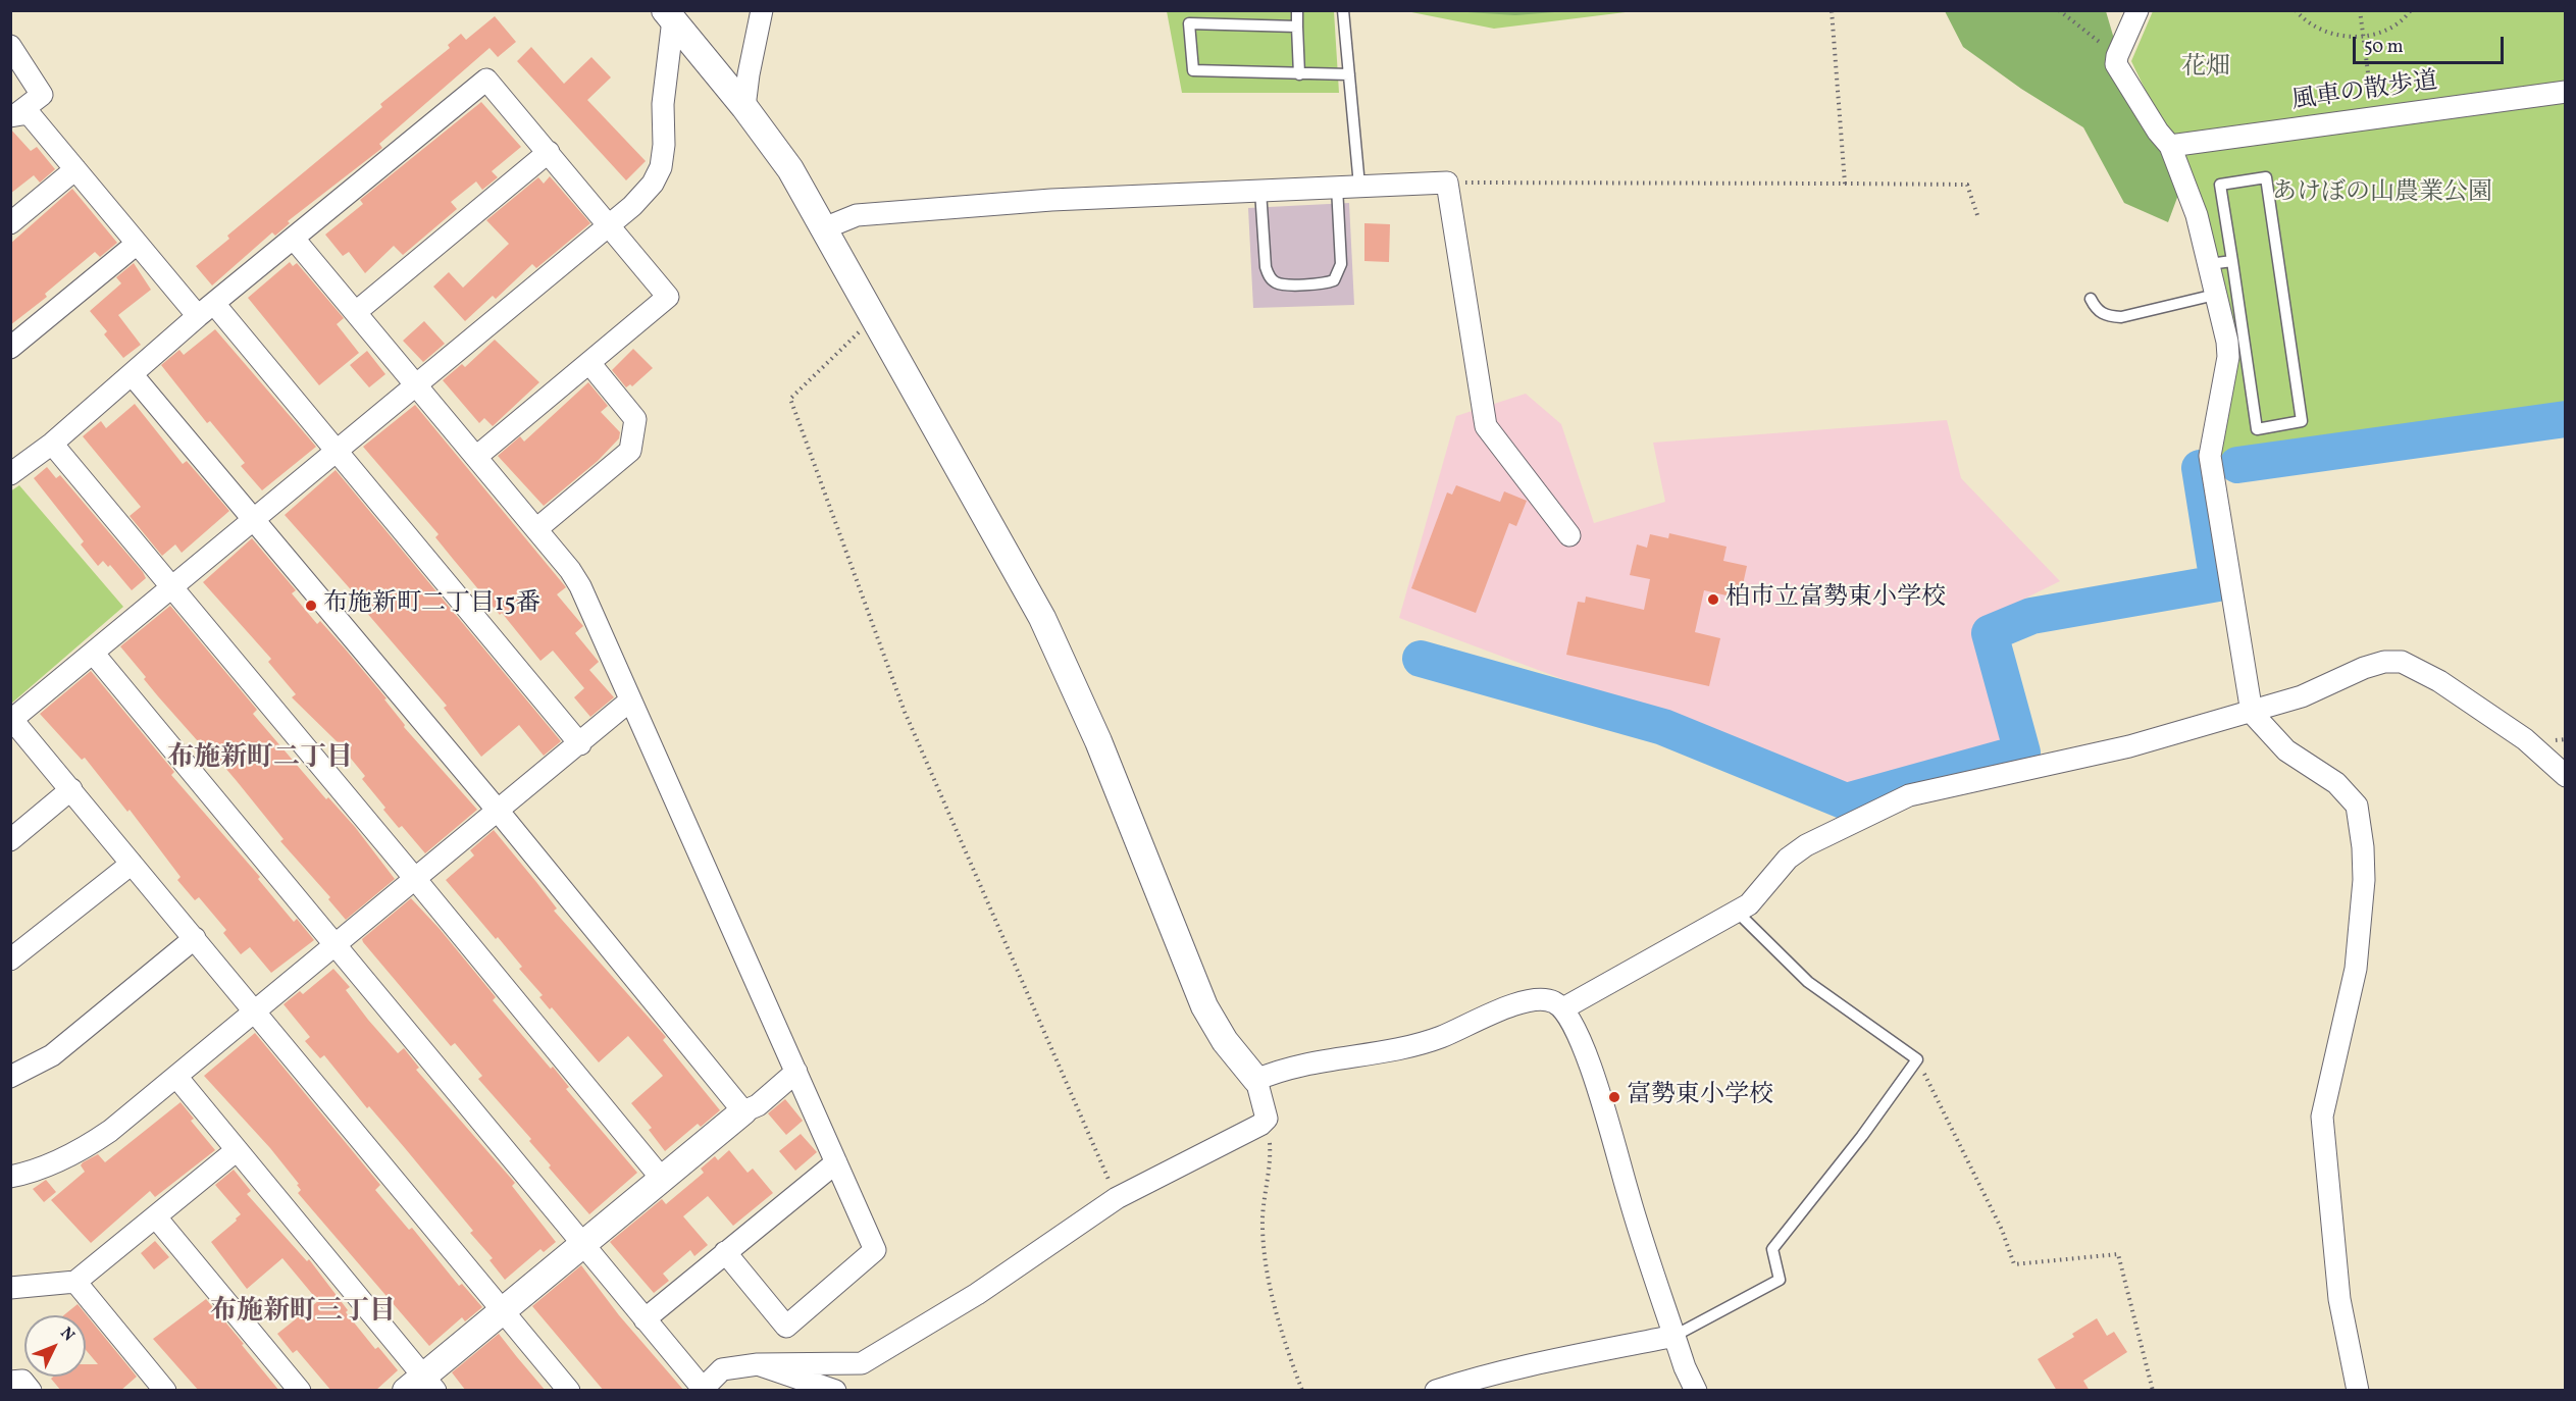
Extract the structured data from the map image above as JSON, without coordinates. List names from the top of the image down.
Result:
{
  "streets": {
    "street": ["風車の散歩道"]
  },
  "districts": ["布施新町二丁目", "布施新町三丁目"],
  "parks": ["花畑", "あけぼの山農業公園"],
  "places": ["柏市立富勢東小学校", "布施新町二丁目15番", "富勢東小学校"],
  "scale_bar": "50 m",
  "north": "top right"
}
